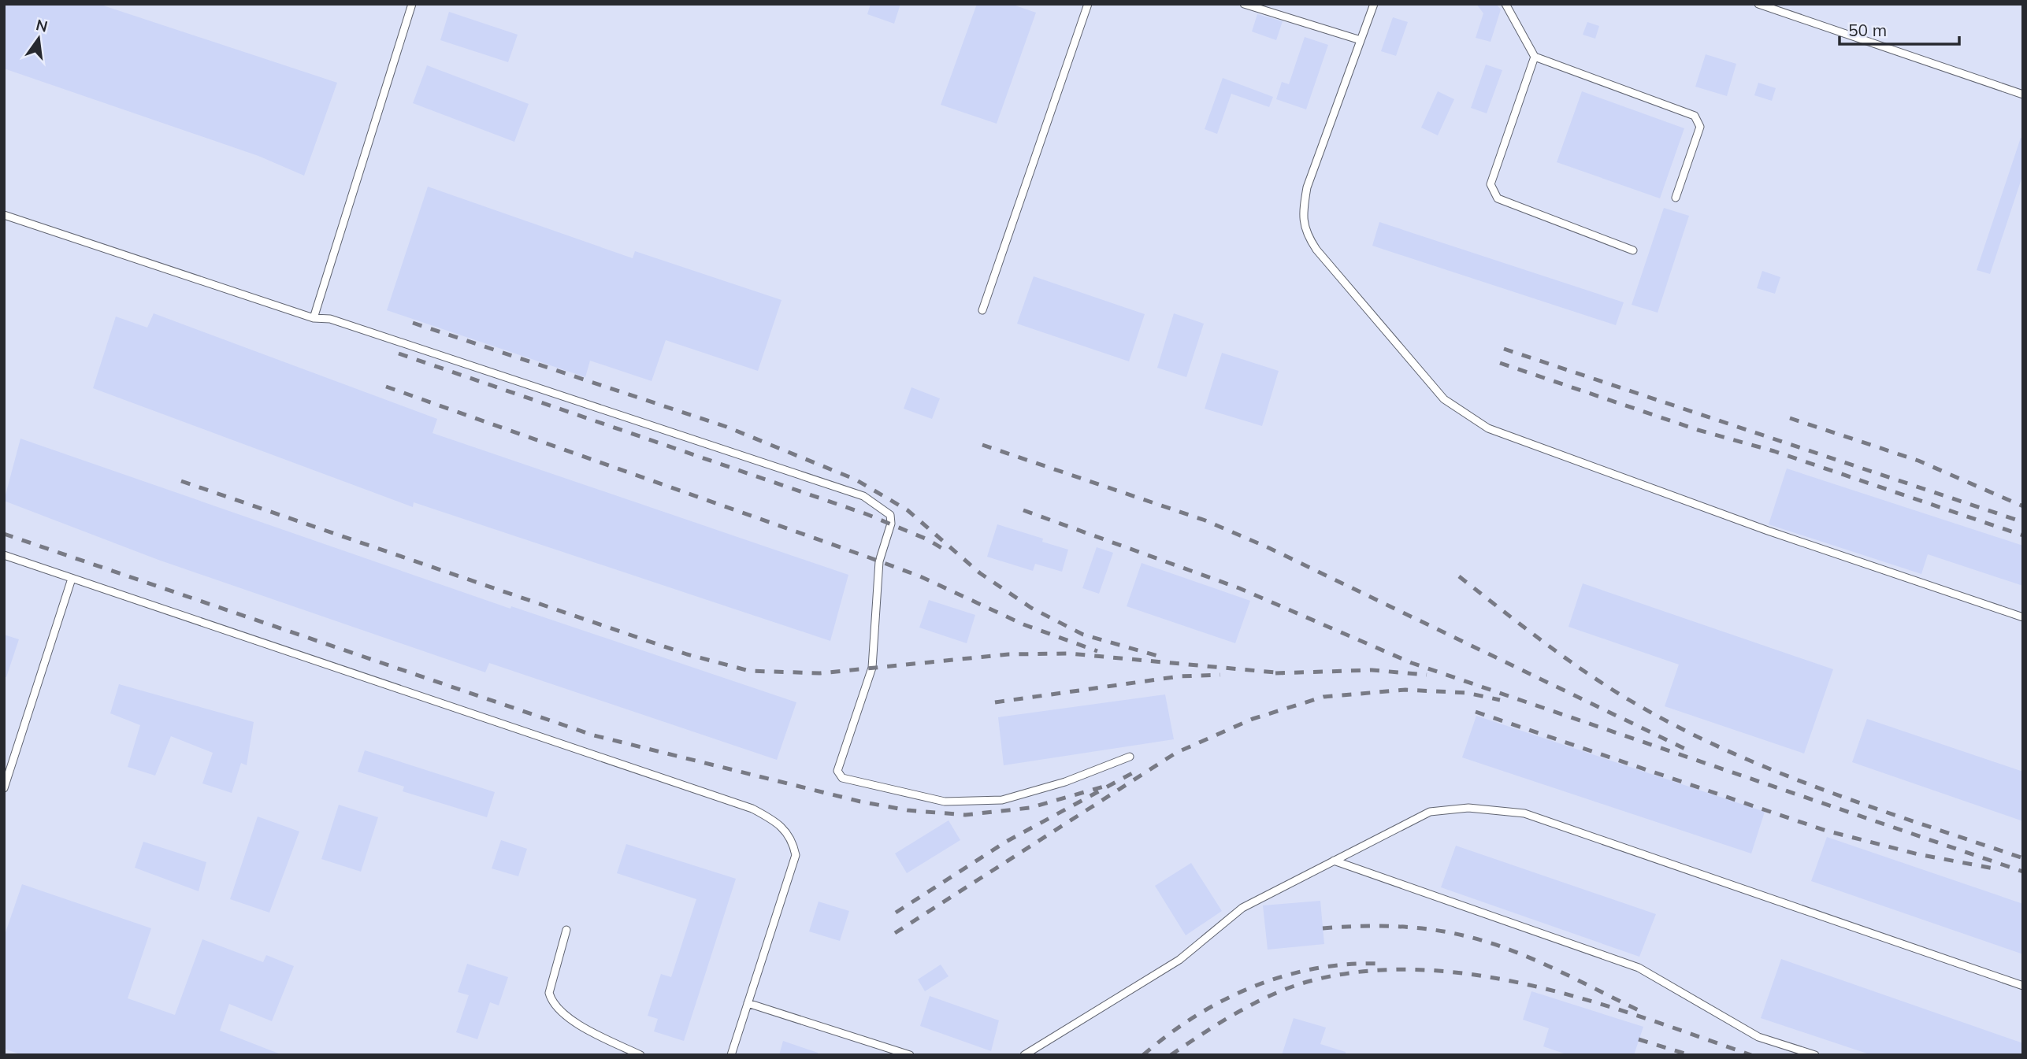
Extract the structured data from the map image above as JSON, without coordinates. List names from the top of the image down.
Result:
{
  "scale_bar": "50 m",
  "north": "top"
}
